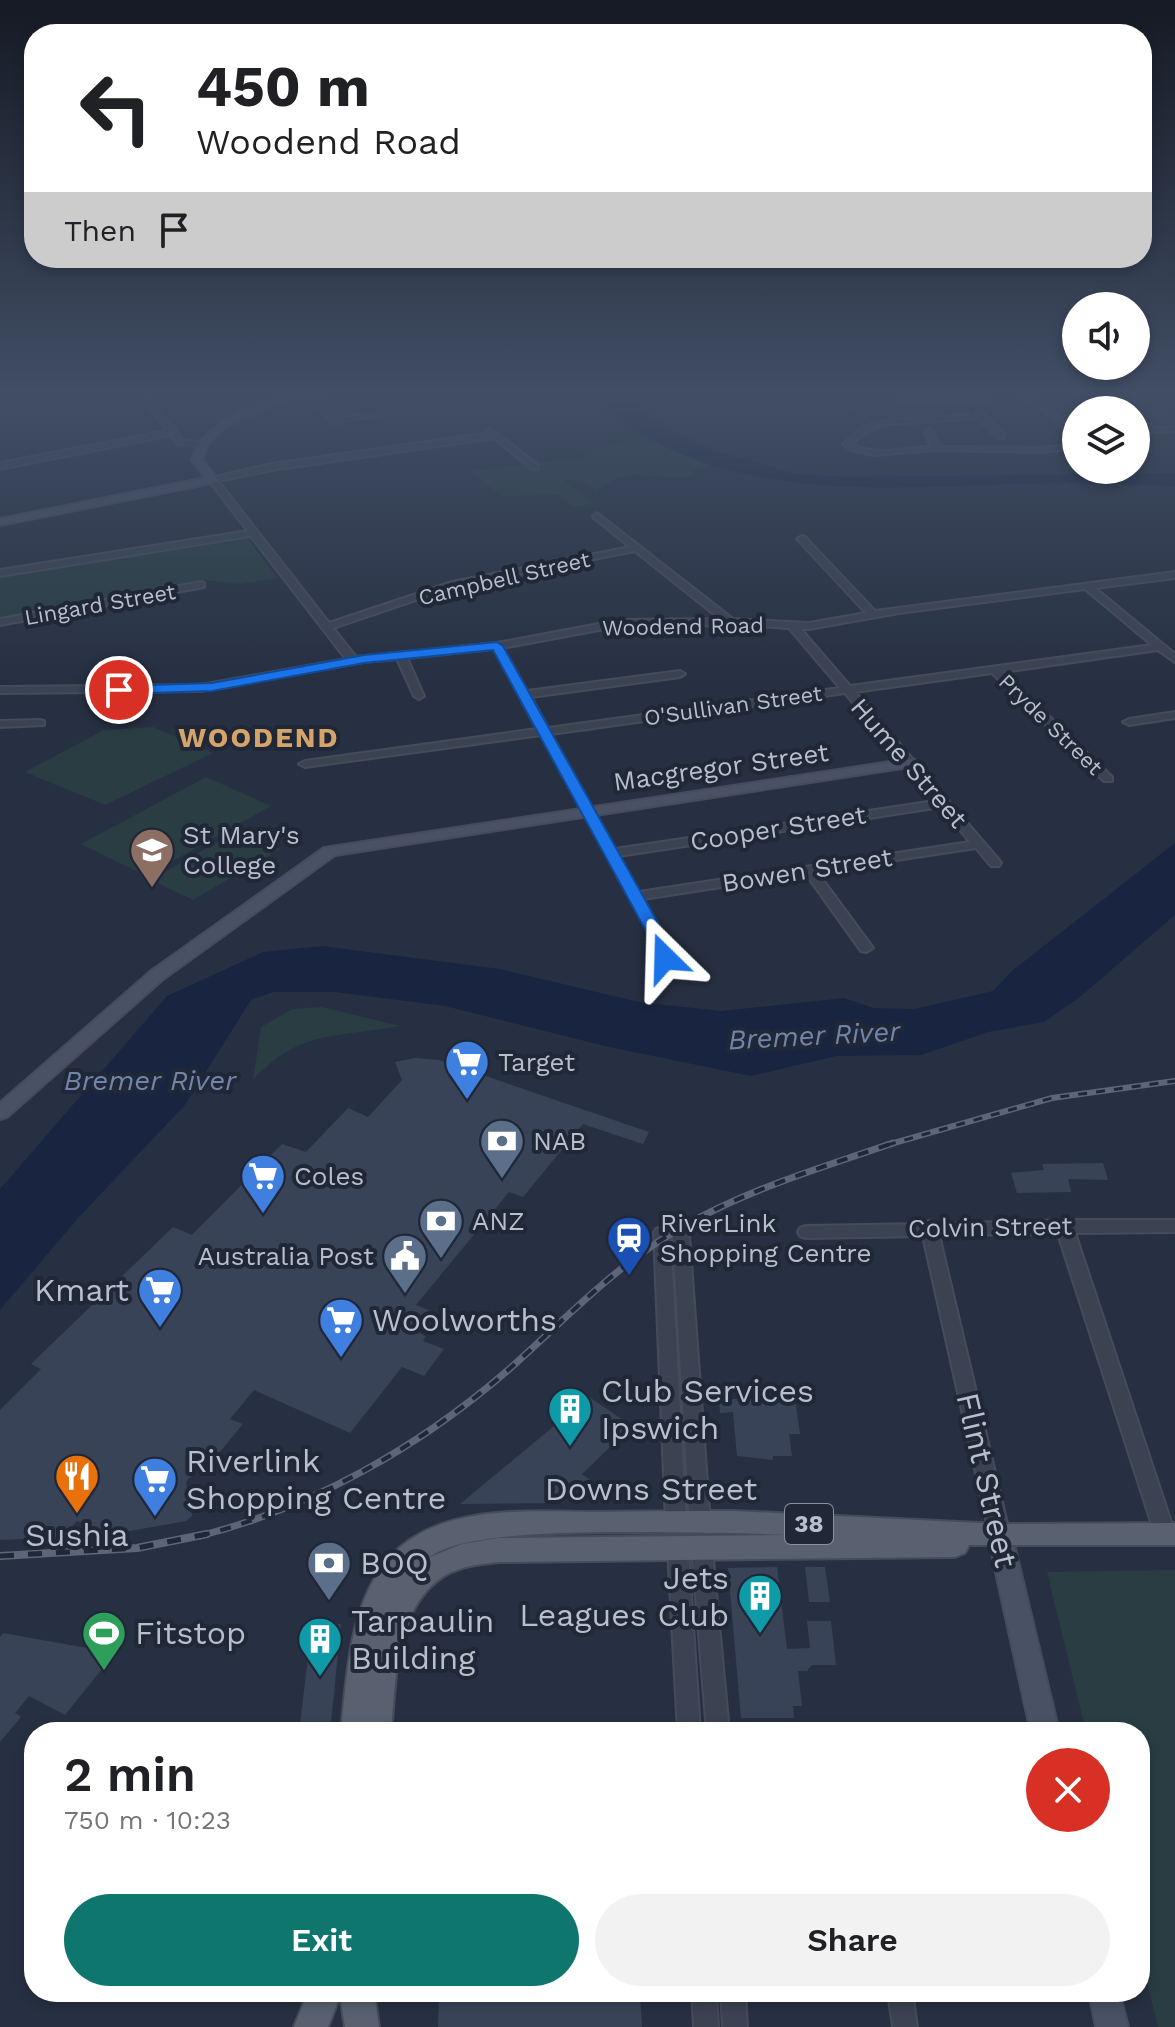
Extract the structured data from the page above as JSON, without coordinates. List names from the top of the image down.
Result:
{
  "streets": {
    "main road": ["38"],
    "street": [
      "Campbell Street",
      "Lingard Street",
      "Woodend Road",
      "O'Sullivan Street",
      "Pryde Street",
      "Hume Street",
      "Macgregor Street",
      "Cooper Street",
      "Bowen Street",
      "Colvin Street",
      "Flint Street"
    ]
  },
  "crossings": [
    ["Woodend Road", "Hume Street"],
    ["O'Sullivan Street", "Pryde Street"],
    ["O'Sullivan Street", "Hume Street"],
    ["Hume Street", "Macgregor Street"],
    ["Hume Street", "Cooper Street"],
    ["Hume Street", "Bowen Street"],
    ["Colvin Street", "Flint Street"],
    ["Flint Street", "38"]
  ],
  "districts": ["WOODEND"],
  "water": ["Bremer River"],
  "places": {
    "school or university": ["St Mary's College"],
    "supermarket": [
      "Target",
      "Coles",
      "Kmart",
      "Woolworths",
      "Riverlink Shopping Centre"
    ],
    "bank": ["NAB", "ANZ", "BOQ"],
    "station": ["RiverLink Shopping Centre"],
    "public building": ["Australia Post"],
    "building": ["Club Services Ipswich", "Jets Leagues Club", "Tarpaulin Building"],
    "restaurant": ["Sushia"],
    "sports": ["Fitstop"]
  },
  "page": {
    "turn": ["450 m", "Woodend Road"],
    "then": "Then",
    "heading": ["2 min", "750 m · 10:23"],
    "buttons": ["Exit", "Share"]
  }
}
